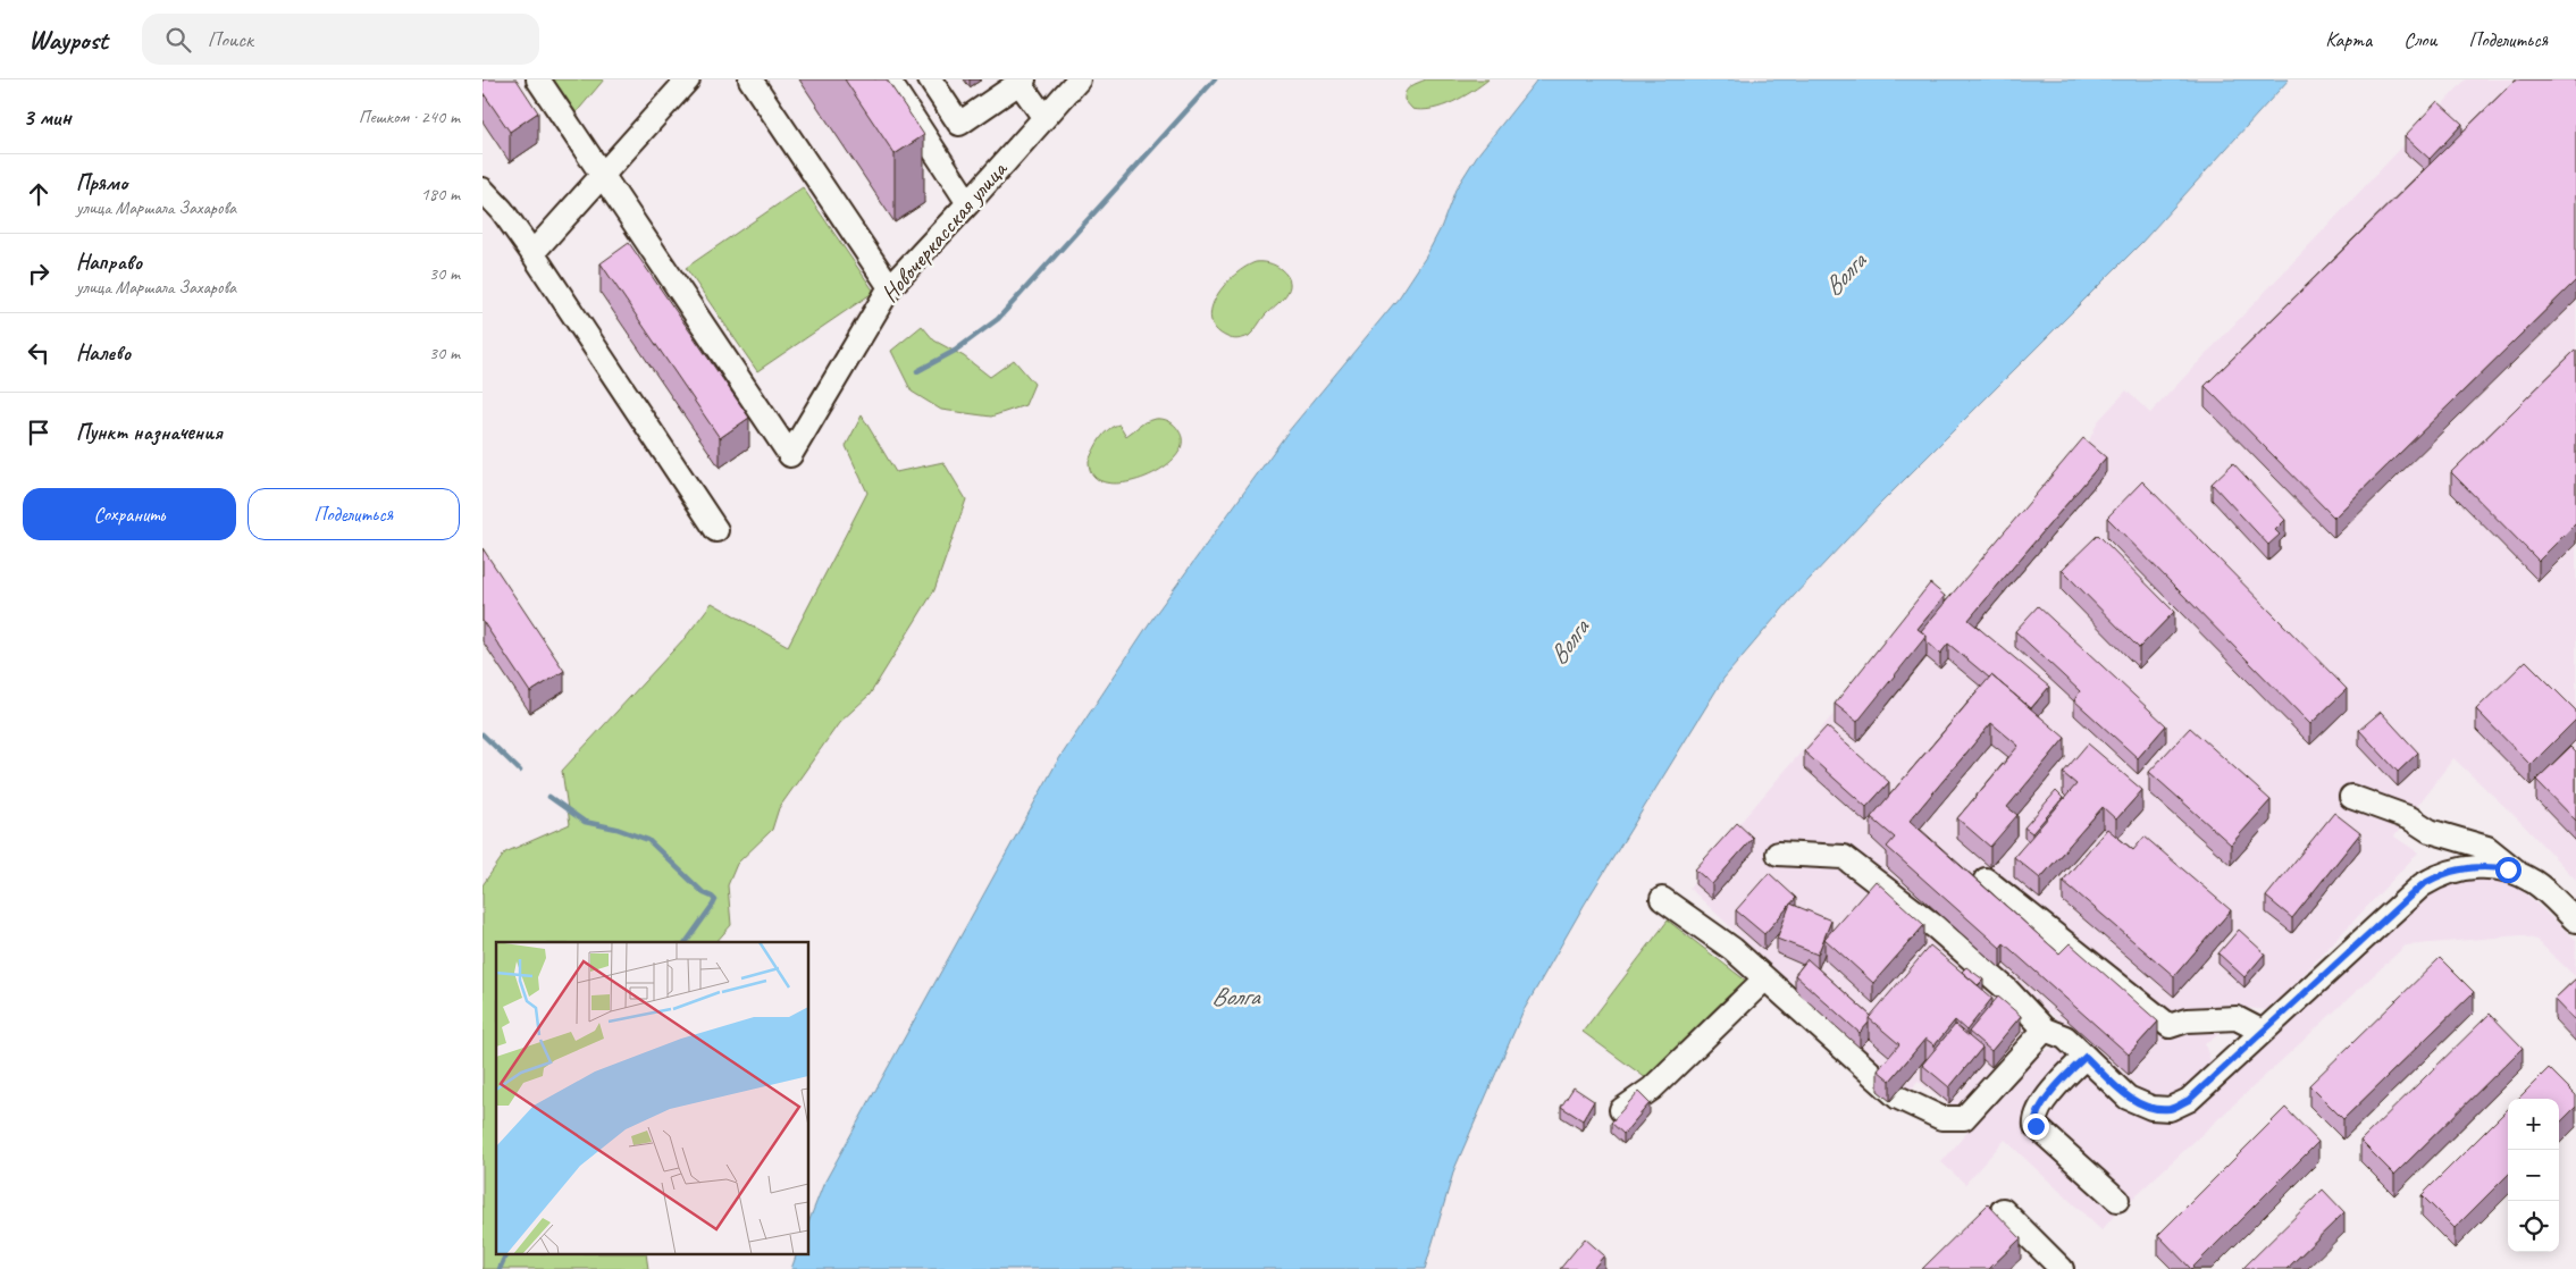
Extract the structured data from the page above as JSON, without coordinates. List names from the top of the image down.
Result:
{
  "streets": {
    "street": ["Новочеркасская улица"]
  },
  "water": ["Волга"],
  "page": {
    "header": "Waypost",
    "search": "Поиск",
    "nav": ["Карта", "Слои", "Поделиться"],
    "heading": ["3 мин", "Пешком · 240 m"],
    "list": [
      ["Прямо", "улица Маршала Захарова", "180 m"],
      ["Направо", "улица Маршала Захарова", "30 m"],
      ["Налево", "30 m"],
      "Пункт назначения"
    ],
    "buttons": ["Сохранить", "Поделиться"],
    "map_buttons": ["+", "−"]
  }
}
